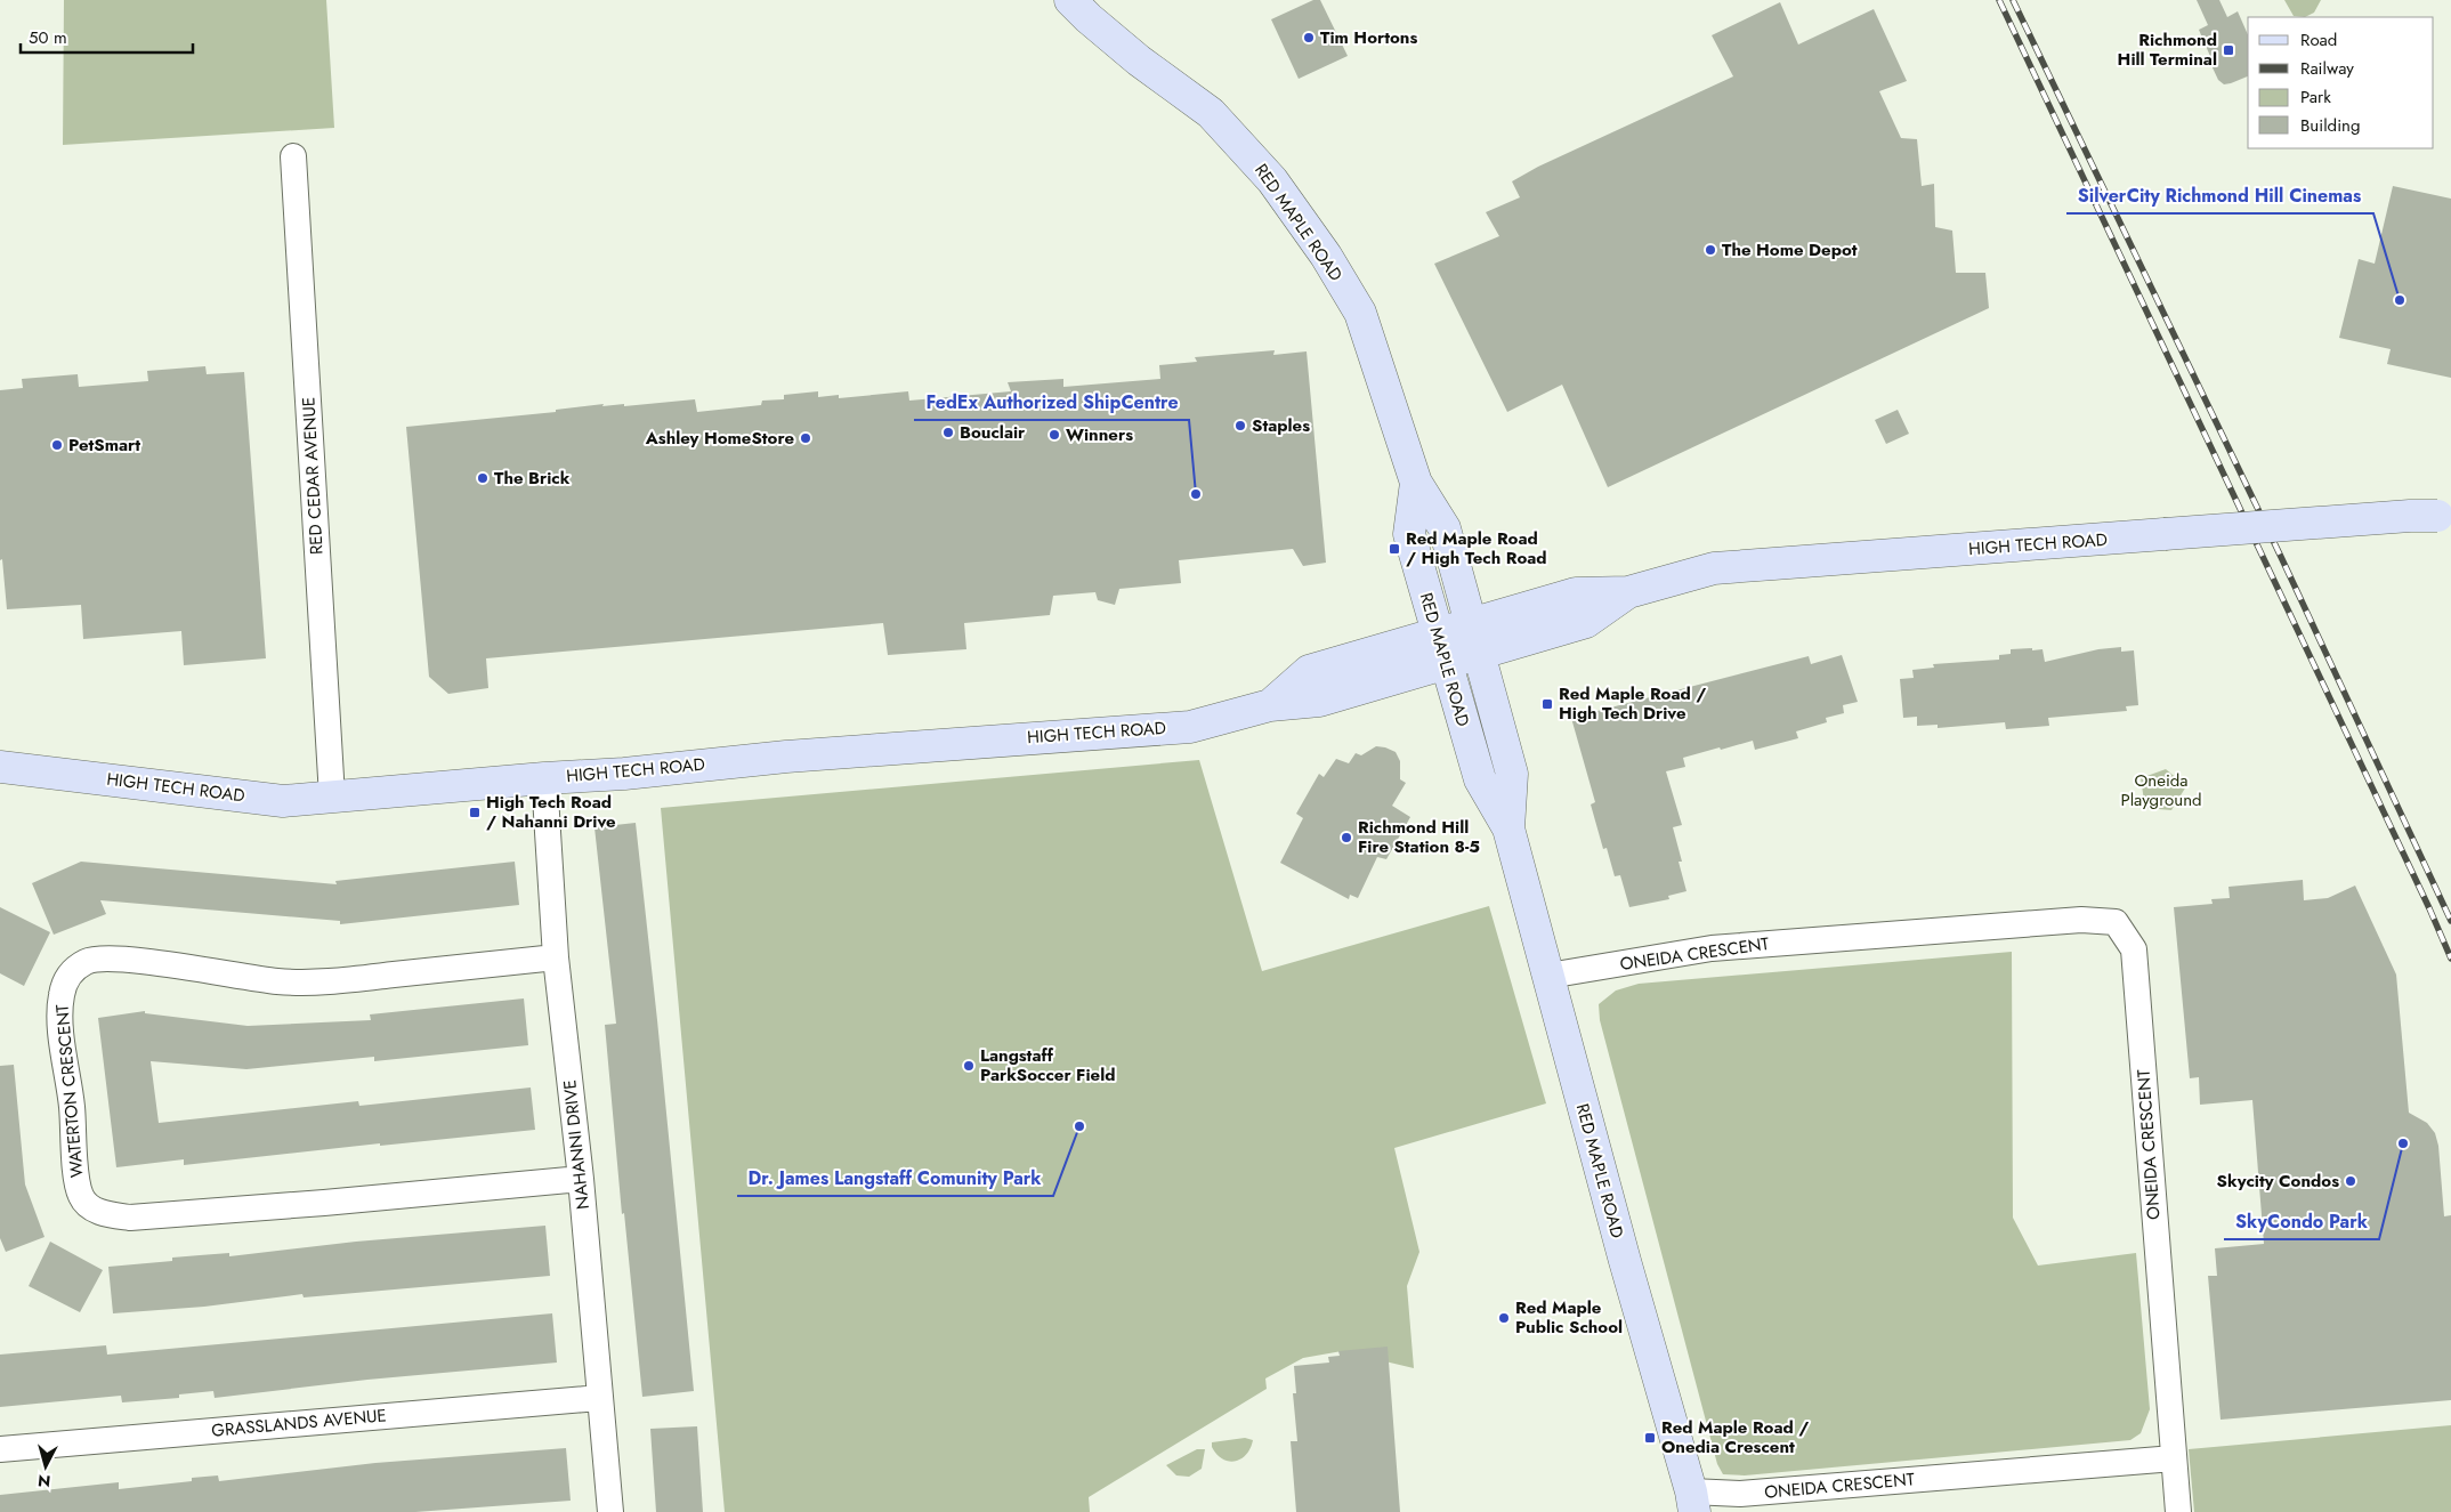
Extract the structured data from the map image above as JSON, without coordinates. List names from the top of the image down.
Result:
{
  "streets": {
    "street": [
      "RED MAPLE ROAD",
      "RED CEDAR AVENUE",
      "HIGH TECH ROAD",
      "ONEIDA CRESCENT",
      "WATERTON CRESCENT",
      "NAHANNI DRIVE",
      "GRASSLANDS AVENUE"
    ]
  },
  "crossings": [
    ["RED MAPLE ROAD", "HIGH TECH ROAD"],
    ["RED MAPLE ROAD", "ONEIDA CRESCENT"],
    ["RED CEDAR AVENUE", "HIGH TECH ROAD"],
    ["HIGH TECH ROAD", "NAHANNI DRIVE"],
    ["WATERTON CRESCENT", "NAHANNI DRIVE"],
    ["NAHANNI DRIVE", "GRASSLANDS AVENUE"]
  ],
  "parks": ["Oneida Playground"],
  "places": {
    "other": [
      "Tim Hortons",
      "The Home Depot",
      "SilverCity Richmond Hill Cinemas",
      "Staples",
      "Bouclair",
      "Winners",
      "Ashley HomeStore",
      "PetSmart",
      "The Brick",
      "FedEx Authorized ShipCentre",
      "Richmond Hill Fire Station 8-5",
      "Langstaff ParkSoccer Field",
      "Dr. James Langstaff Comunity Park",
      "SkyCondo Park",
      "Skycity Condos",
      "Red Maple Public School"
    ],
    "transit": [
      "Richmond Hill Terminal",
      "Red Maple Road / High Tech Road",
      "Red Maple Road / High Tech Drive",
      "High Tech Road / Nahanni Drive",
      "Red Maple Road / Onedia Crescent"
    ]
  },
  "legend": [
    "Road",
    "Railway",
    "Park",
    "Building"
  ],
  "scale_bar": "50 m",
  "north": "bottom"
}
